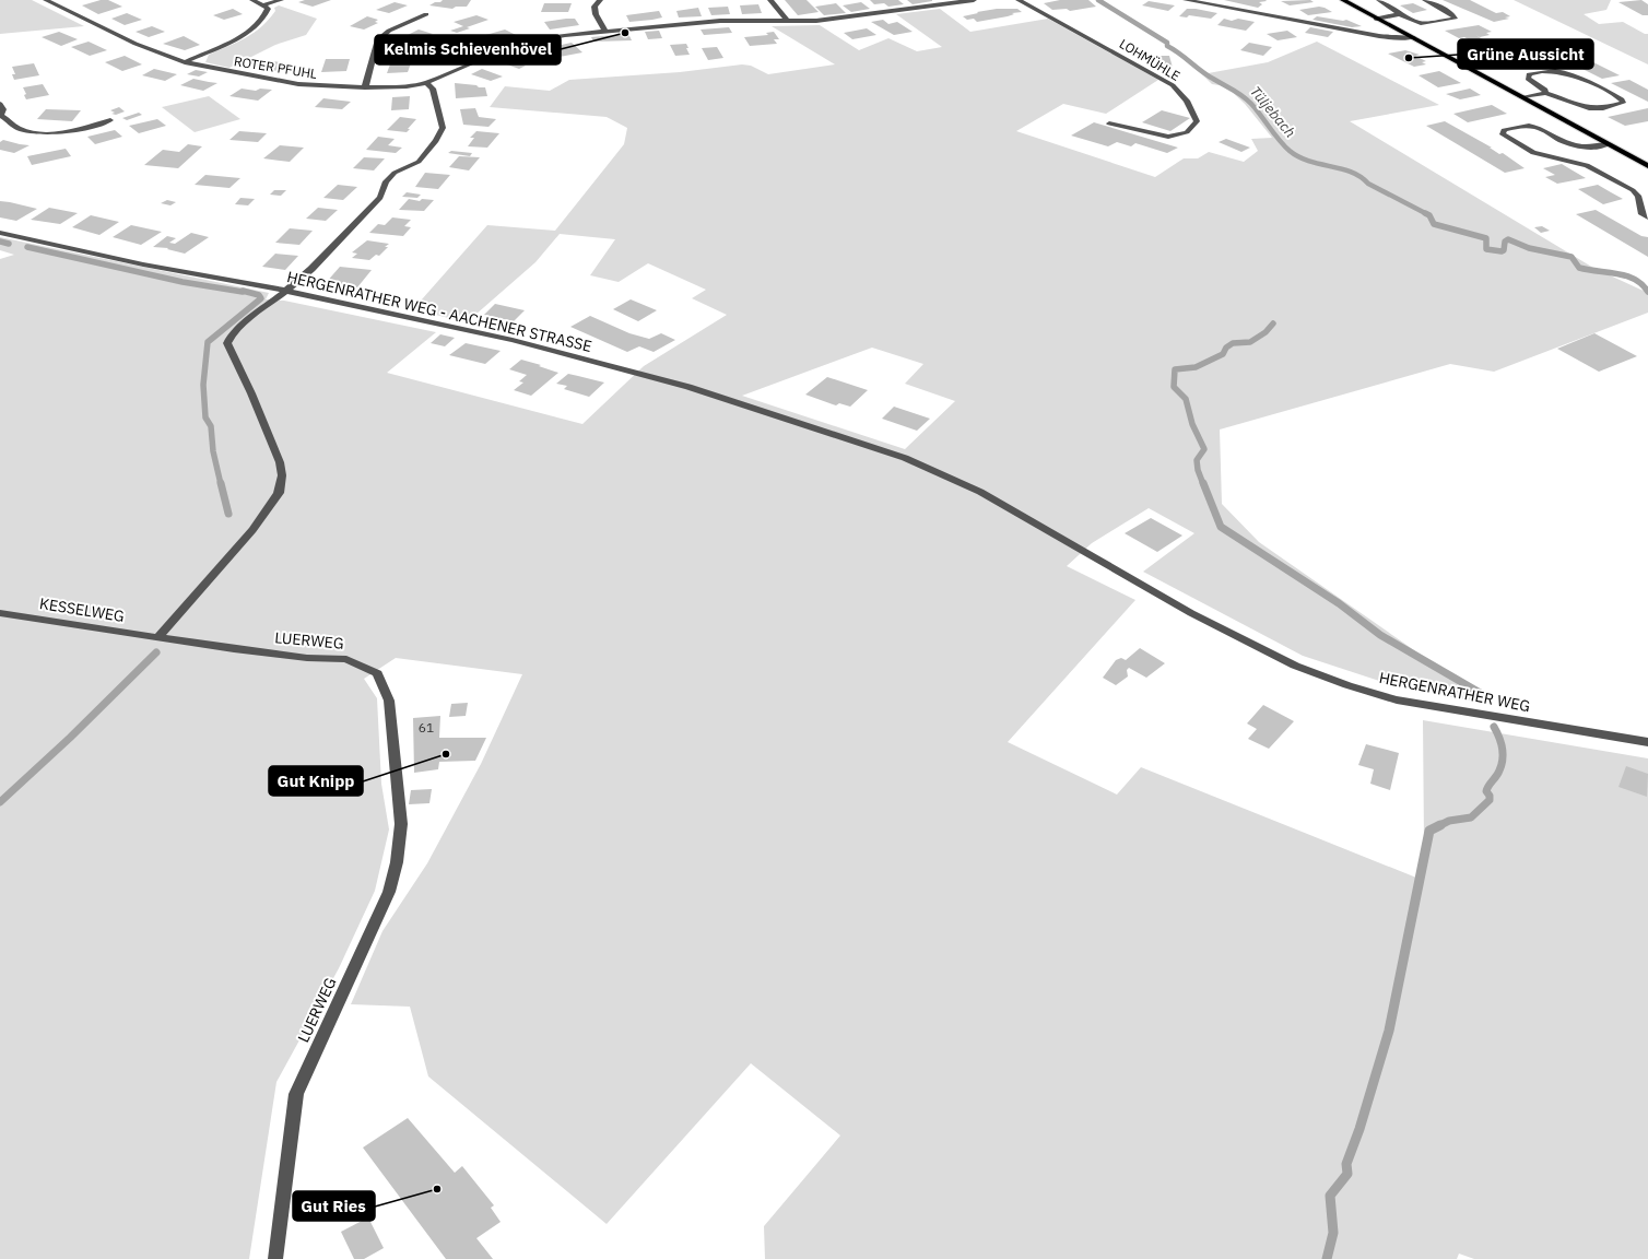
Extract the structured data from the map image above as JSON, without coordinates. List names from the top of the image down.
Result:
{
  "streets": {
    "street": [
      "LOHMÜHLE",
      "ROTER PFUHL",
      "HERGENRATHER WEG - AACHENER STRASSE",
      "KESSELWEG",
      "LUERWEG",
      "HERGENRATHER WEG"
    ]
  },
  "crossings": [
    ["HERGENRATHER WEG - AACHENER STRASSE", "HERGENRATHER WEG"],
    ["KESSELWEG", "LUERWEG"]
  ],
  "water": ["Tüljebach"],
  "places": [
    "Kelmis Schievenhövel",
    "Grüne Aussicht",
    "Gut Knipp",
    "Gut Ries"
  ],
  "house_numbers": ["61"]
}
